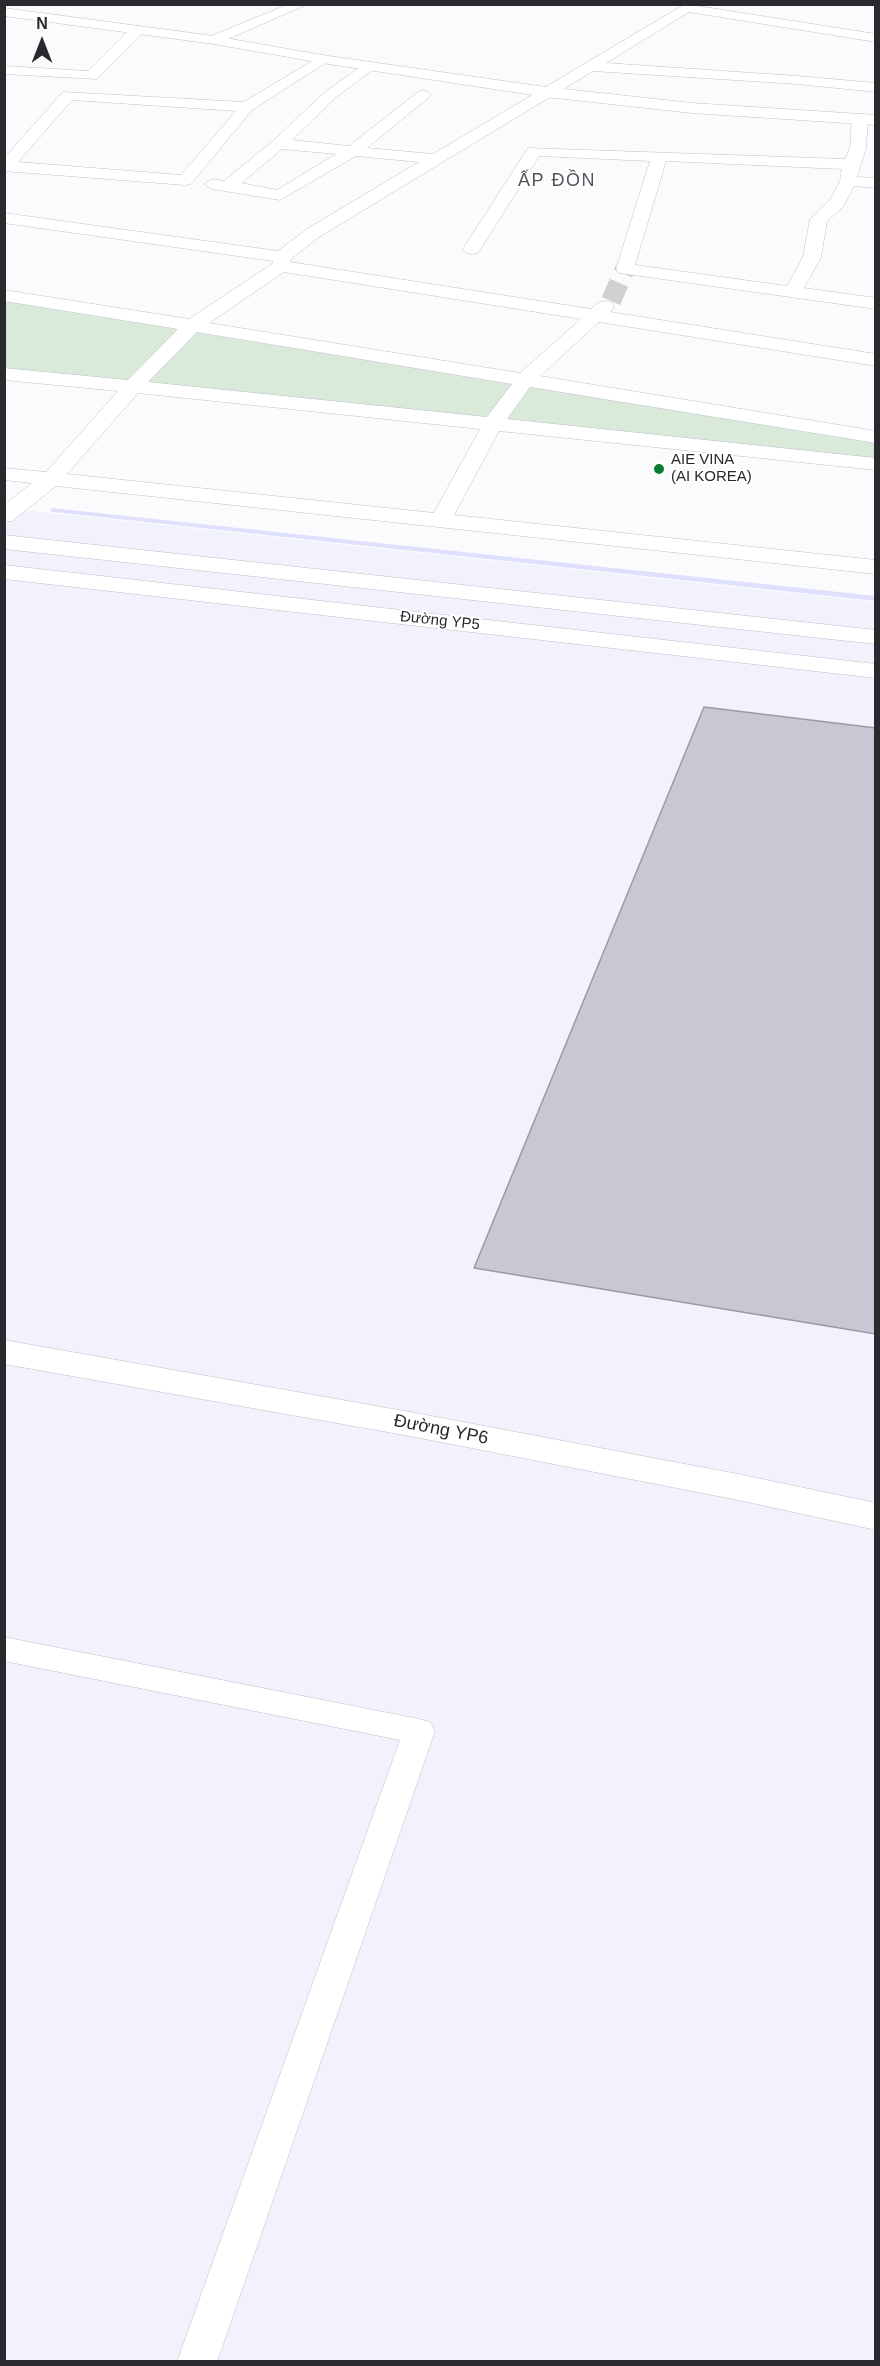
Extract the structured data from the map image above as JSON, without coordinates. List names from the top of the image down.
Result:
{
  "streets": {
    "street": ["Đường YP5", "Đường YP6"]
  },
  "districts": ["ẤP ĐỒN"],
  "places": ["AIE VINA (AI KOREA)"],
  "north": "top"
}
